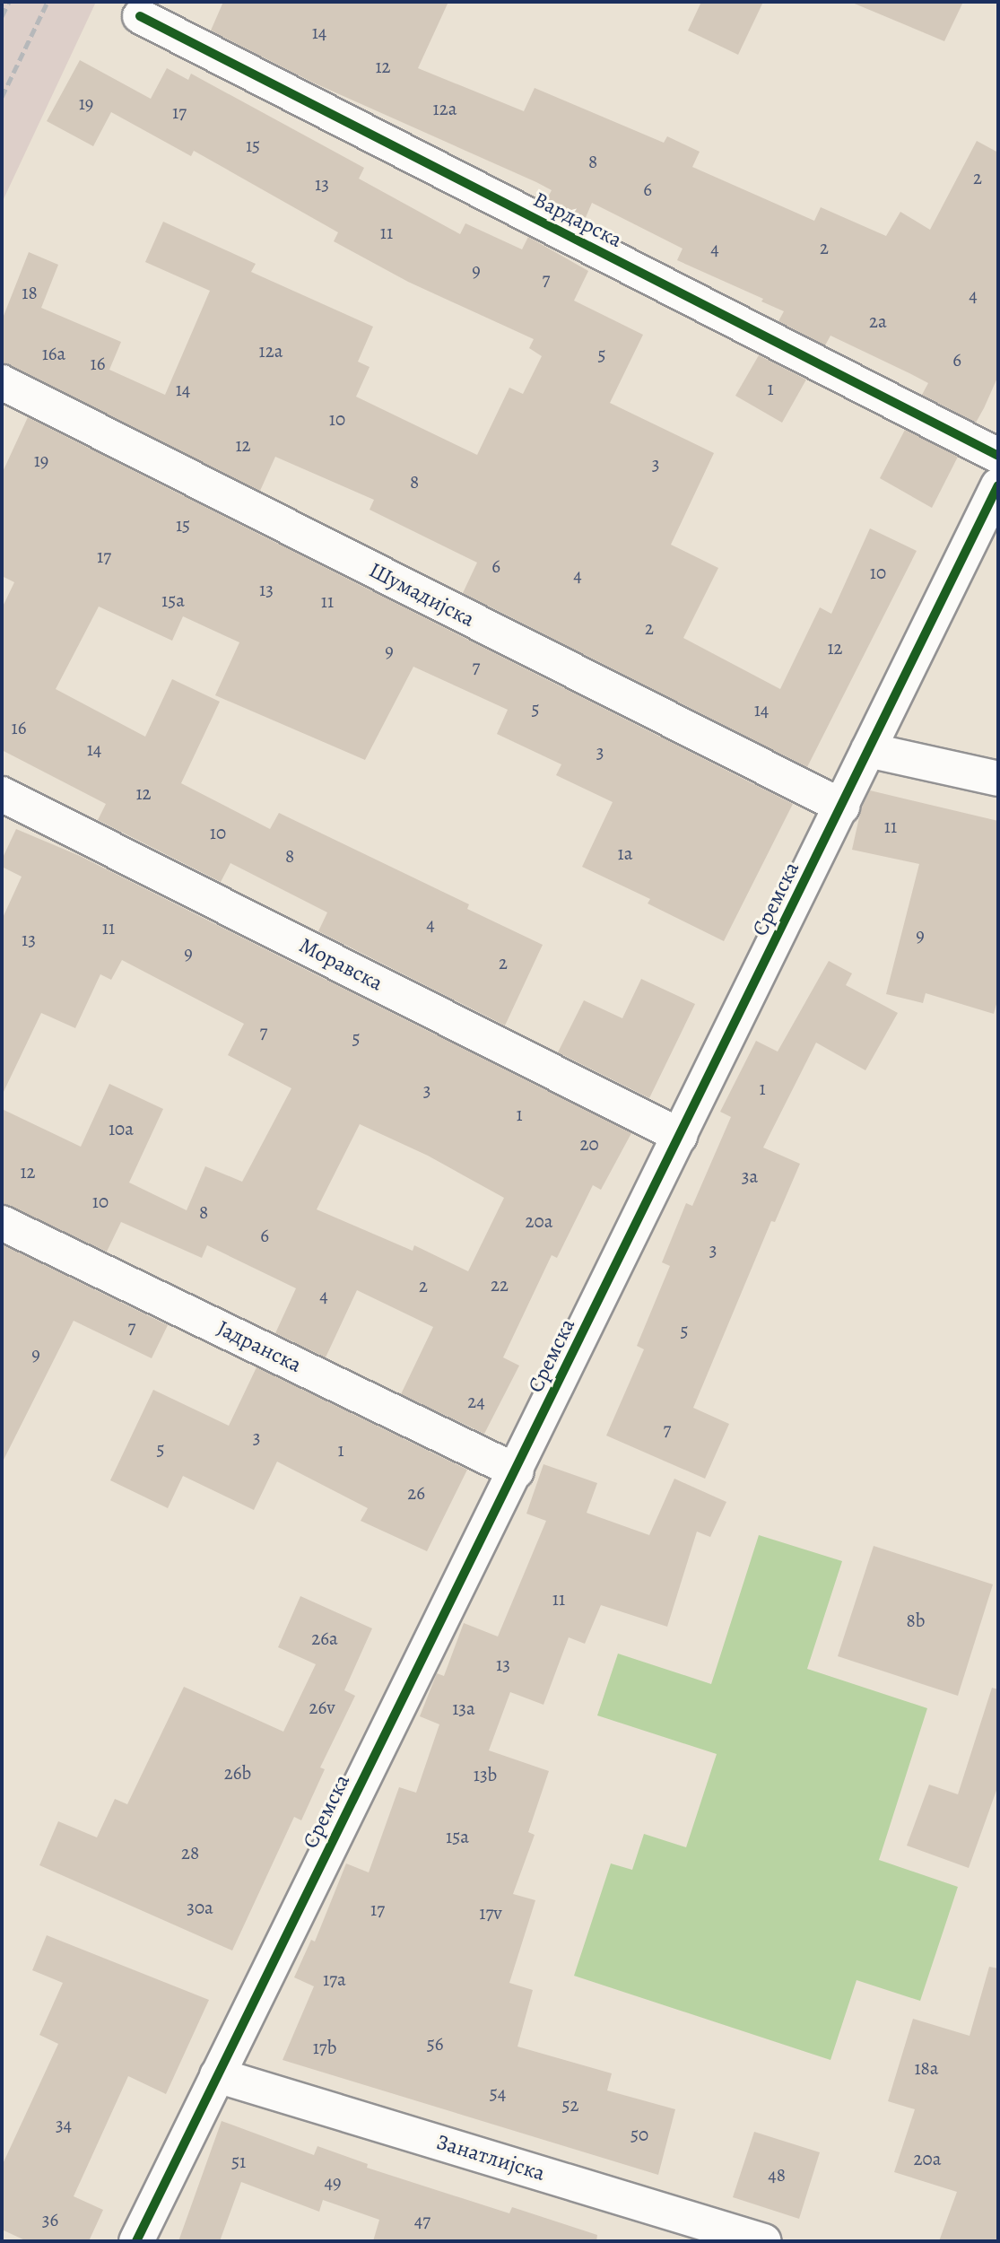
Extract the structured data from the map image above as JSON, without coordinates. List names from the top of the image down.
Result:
{
  "streets": {
    "street": [
      "Вардарска",
      "Шумадијска",
      "Сремска",
      "Моравска",
      "Јадранска",
      "Занатлијска"
    ]
  },
  "crossings": [
    ["Шумадијска", "Сремска"],
    ["Сремска", "Моравска"],
    ["Сремска", "Јадранска"],
    ["Сремска", "Занатлијска"]
  ],
  "house_numbers": [
    "14",
    "12",
    "19",
    "12a",
    "17",
    "15",
    "8",
    "2",
    "13",
    "6",
    "11",
    "2",
    "4",
    "9",
    "7",
    "18",
    "4",
    "2a",
    "12a",
    "16a",
    "5",
    "6",
    "16",
    "1",
    "14",
    "10",
    "12",
    "19",
    "3",
    "8",
    "15",
    "17",
    "6",
    "10",
    "4",
    "13",
    "15a",
    "11",
    "2",
    "12",
    "9",
    "7",
    "5",
    "14",
    "16",
    "14",
    "3",
    "12",
    "11",
    "10",
    "1a",
    "8",
    "4",
    "11",
    "9",
    "13",
    "9",
    "2",
    "7",
    "5",
    "1",
    "3",
    "1",
    "10a",
    "20",
    "12",
    "3a",
    "10",
    "8",
    "20a",
    "6",
    "3",
    "22",
    "2",
    "4",
    "7",
    "5",
    "9",
    "24",
    "7",
    "3",
    "5",
    "1",
    "26",
    "11",
    "8b",
    "26a",
    "13",
    "26v",
    "13a",
    "26b",
    "13b",
    "15a",
    "28",
    "30a",
    "17",
    "17v",
    "17a",
    "56",
    "17b",
    "18a",
    "54",
    "52",
    "34",
    "50",
    "20a",
    "51",
    "48",
    "49",
    "36",
    "47"
  ]
}
